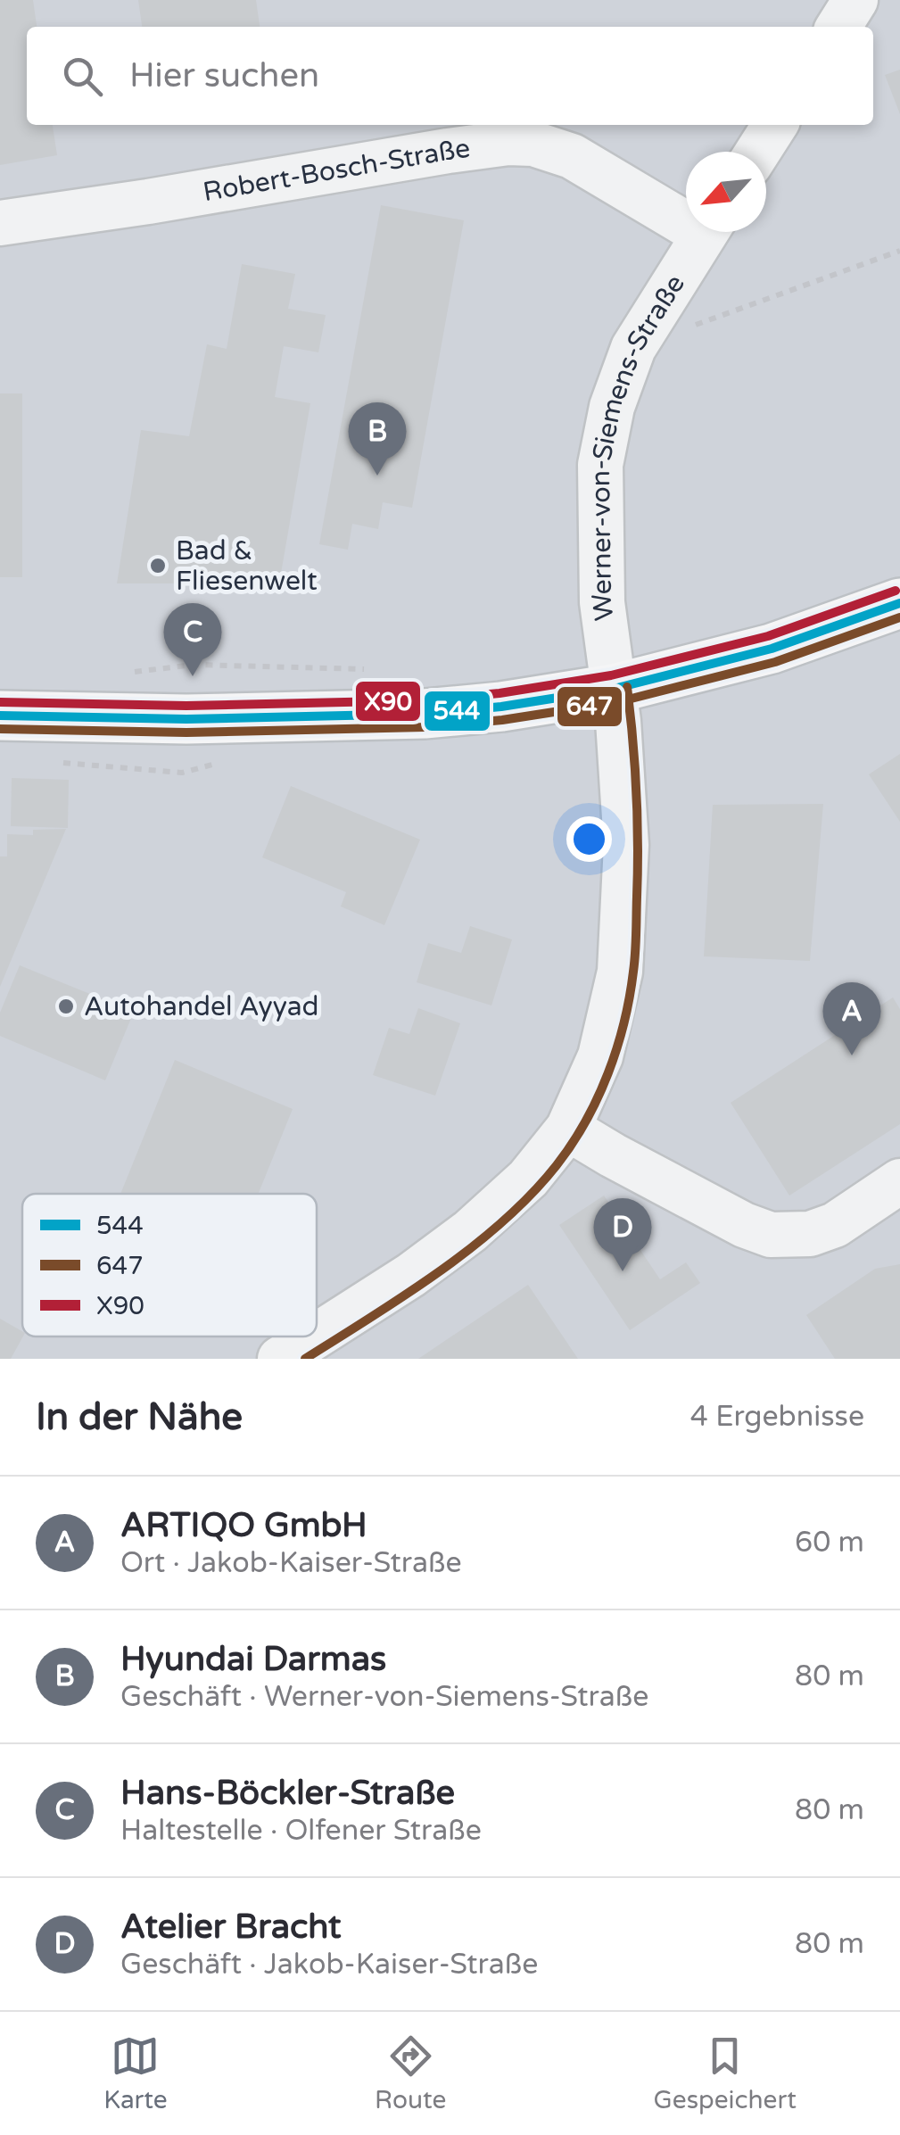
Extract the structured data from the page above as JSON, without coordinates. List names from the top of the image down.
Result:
{
  "streets": {
    "street": ["Robert-Bosch-Straße", "Werner-von-Siemens-Straße"]
  },
  "places": ["Bad & Fliesenwelt", "Autohandel Ayyad"],
  "lines": ["transit line X90", "transit line 544", "transit line 647"],
  "legend": ["544", "647", "X90"],
  "north": "bottom left",
  "page": {
    "search": "Hier suchen",
    "pins": [
      "B",
      "C",
      "A",
      "D"
    ],
    "heading": ["In der Nähe", "4 Ergebnisse"],
    "list": [
      {
        "mark": "A",
        "name": "ARTIQO GmbH",
        "note": "Ort · Jakob-Kaiser-Straße",
        "value": "60 m"
      },
      {
        "mark": "B",
        "name": "Hyundai Darmas",
        "note": "Geschäft · Werner-von-Siemens-Straße",
        "value": "80 m"
      },
      {
        "mark": "C",
        "name": "Hans-Böckler-Straße",
        "note": "Haltestelle · Olfener Straße",
        "value": "80 m"
      },
      {
        "mark": "D",
        "name": "Atelier Bracht",
        "note": "Geschäft · Jakob-Kaiser-Straße",
        "value": "80 m"
      }
    ],
    "nav": ["Karte", "Route", "Gespeichert"]
  }
}
